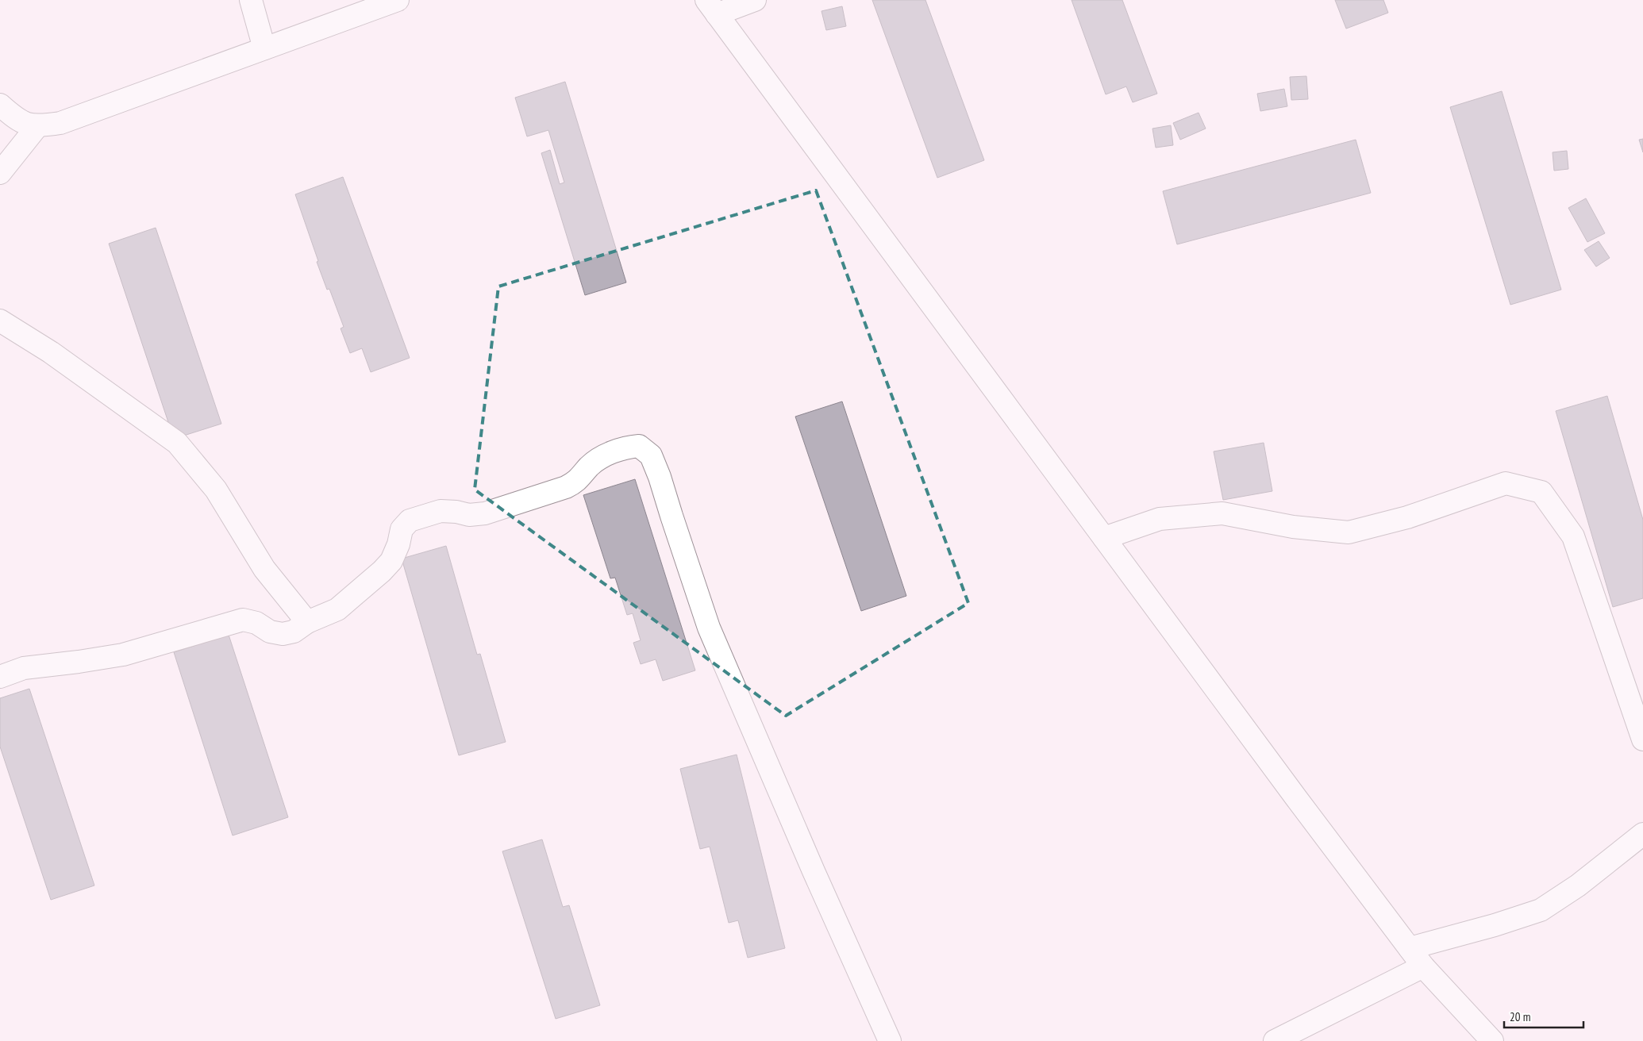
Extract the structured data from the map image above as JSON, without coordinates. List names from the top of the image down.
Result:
{
  "scale_bar": "20 m"
}
